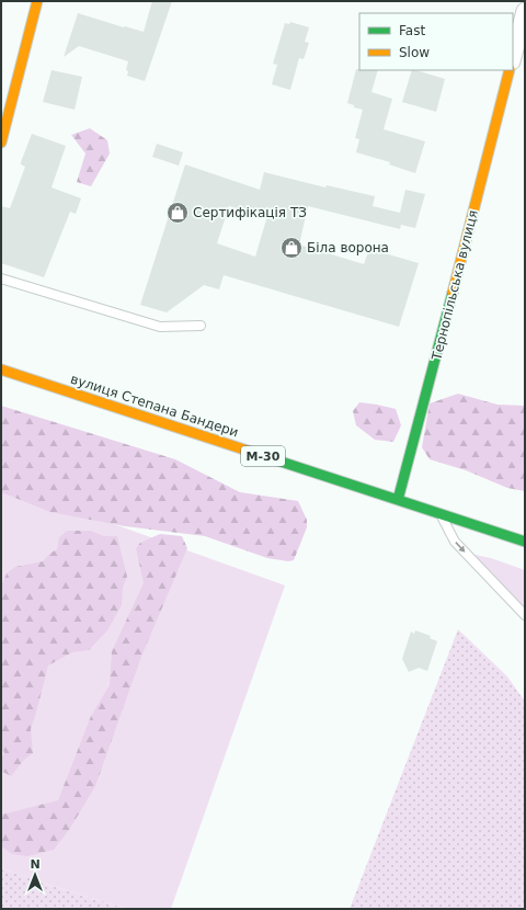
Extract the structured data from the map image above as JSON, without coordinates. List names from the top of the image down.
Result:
{
  "streets": {
    "main road": ["Тернопільська вулиця", "вулиця Степана Бандери", "М-30"]
  },
  "crossings": [
    ["Тернопільська вулиця", "вулиця Степана Бандери"]
  ],
  "places": {
    "shop": ["Сертифікація ТЗ", "Біла ворона"]
  },
  "legend": ["Fast", "Slow"],
  "north": "top"
}
